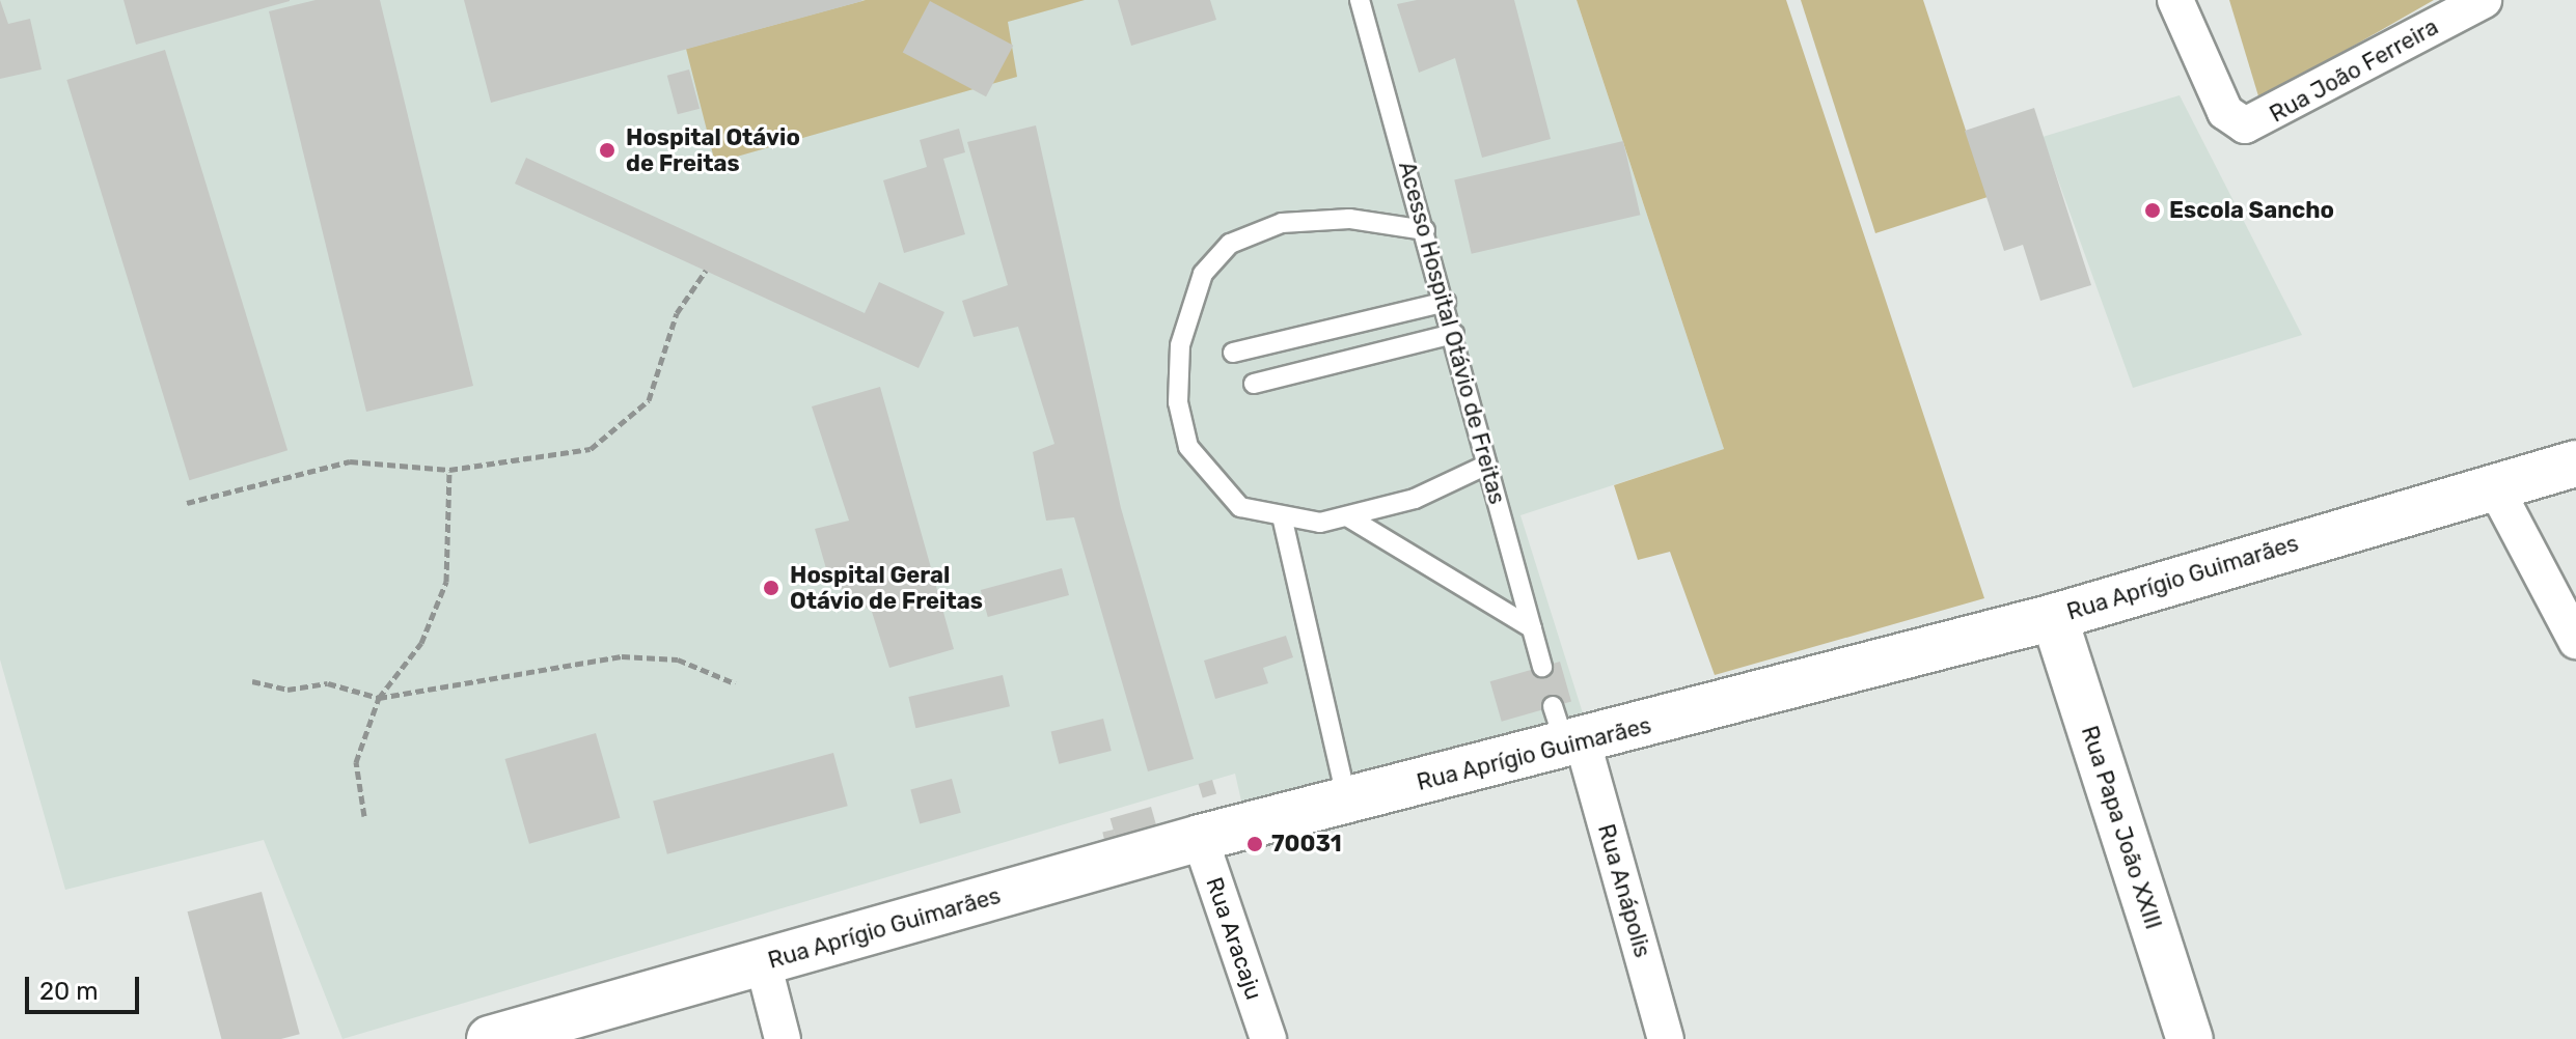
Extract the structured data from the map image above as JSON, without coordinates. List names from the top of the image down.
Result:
{
  "streets": {
    "street": [
      "Rua João Ferreira",
      "Rua Aprígio Guimarães",
      "Rua Papa João XXIII",
      "Rua Anápolis",
      "Rua Aracaju"
    ],
    "lane": ["Acesso Hospital Otávio de Freitas"]
  },
  "crossings": [
    ["Rua Aprígio Guimarães", "Rua Papa João XXIII"],
    ["Rua Aprígio Guimarães", "Rua Anápolis"],
    ["Rua Aprígio Guimarães", "Rua Aracaju"]
  ],
  "places": [
    "Hospital Otávio de Freitas",
    "Escola Sancho",
    "Hospital Geral Otávio de Freitas",
    "70031"
  ],
  "scale_bar": "20 m"
}
